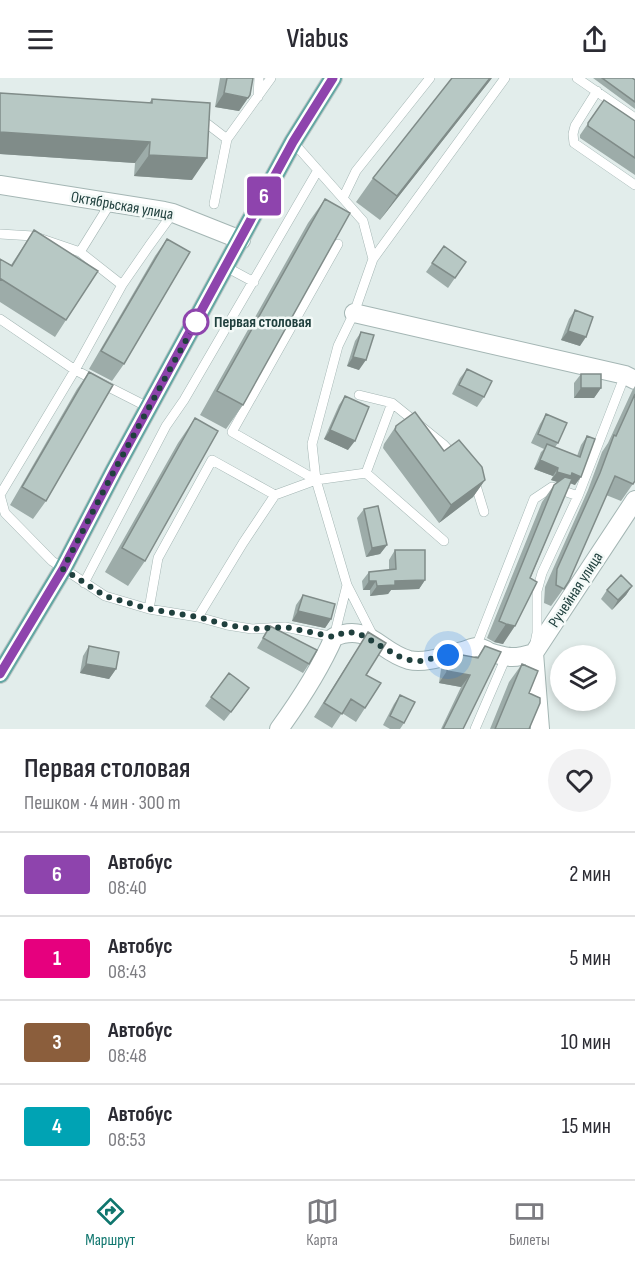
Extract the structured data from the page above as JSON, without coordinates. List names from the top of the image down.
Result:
{
  "streets": {
    "street": ["Октябрьская улица", "Ручейная улица"]
  },
  "places": ["Первая столовая"],
  "lines": ["bus line 6"],
  "page": {
    "header": "Viabus",
    "on_map": "6",
    "heading": ["Первая столовая", "Пешком · 4 мин · 300 m"],
    "list": [
      {
        "mark": "6",
        "name": "Автобус",
        "note": "08:40",
        "value": "2 мин"
      },
      {
        "mark": "1",
        "name": "Автобус",
        "note": "08:43",
        "value": "5 мин"
      },
      {
        "mark": "3",
        "name": "Автобус",
        "note": "08:48",
        "value": "10 мин"
      },
      {
        "mark": "4",
        "name": "Автобус",
        "note": "08:53",
        "value": "15 мин"
      }
    ],
    "tabs": ["Маршрут", "Карта", "Билеты"]
  }
}
